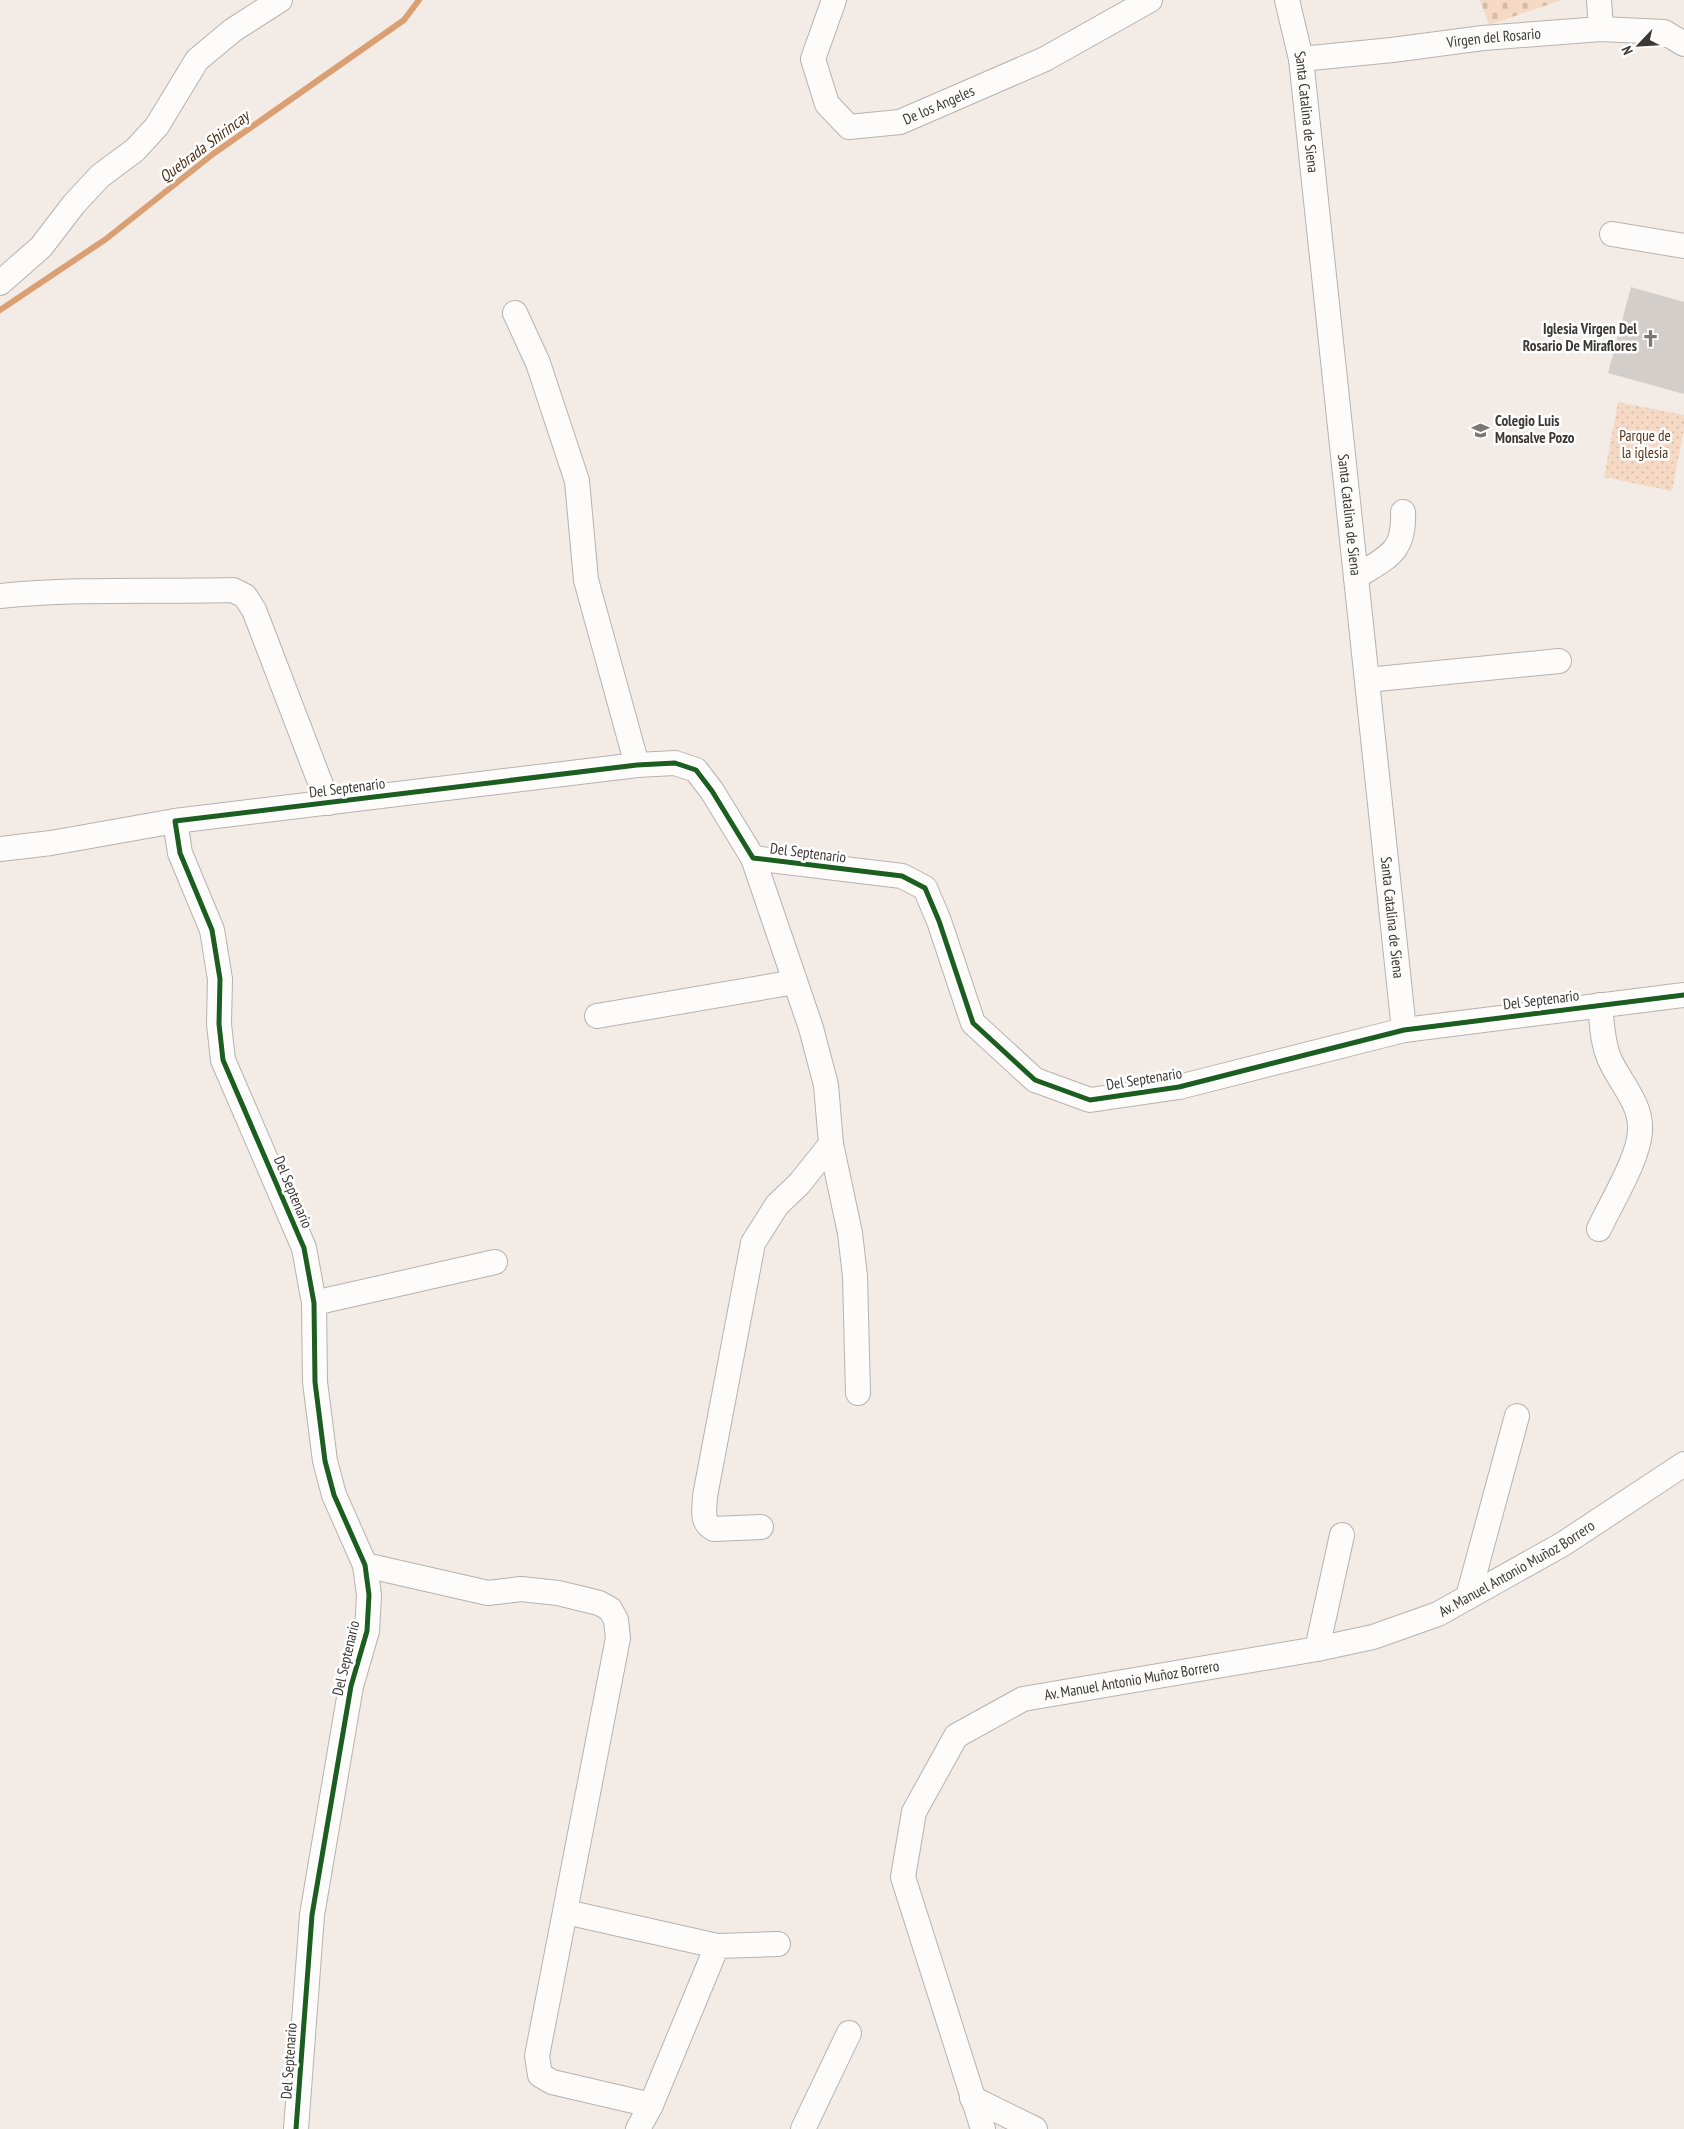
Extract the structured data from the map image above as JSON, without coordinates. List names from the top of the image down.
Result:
{
  "streets": {
    "street": [
      "Virgen del Rosario",
      "De los Angeles",
      "Santa Catalina de Siena",
      "Del Septenario",
      "Av. Manuel Antonio Muñoz Borrero"
    ]
  },
  "crossings": [
    ["Virgen del Rosario", "Santa Catalina de Siena"],
    ["Santa Catalina de Siena", "Del Septenario"]
  ],
  "water": ["Quebrada Shirincay"],
  "parks": ["Parque de la iglesia"],
  "places": {
    "church": ["Iglesia Virgen Del Rosario De Miraflores"],
    "school or university": ["Colegio Luis Monsalve Pozo"]
  },
  "north": "bottom left"
}
